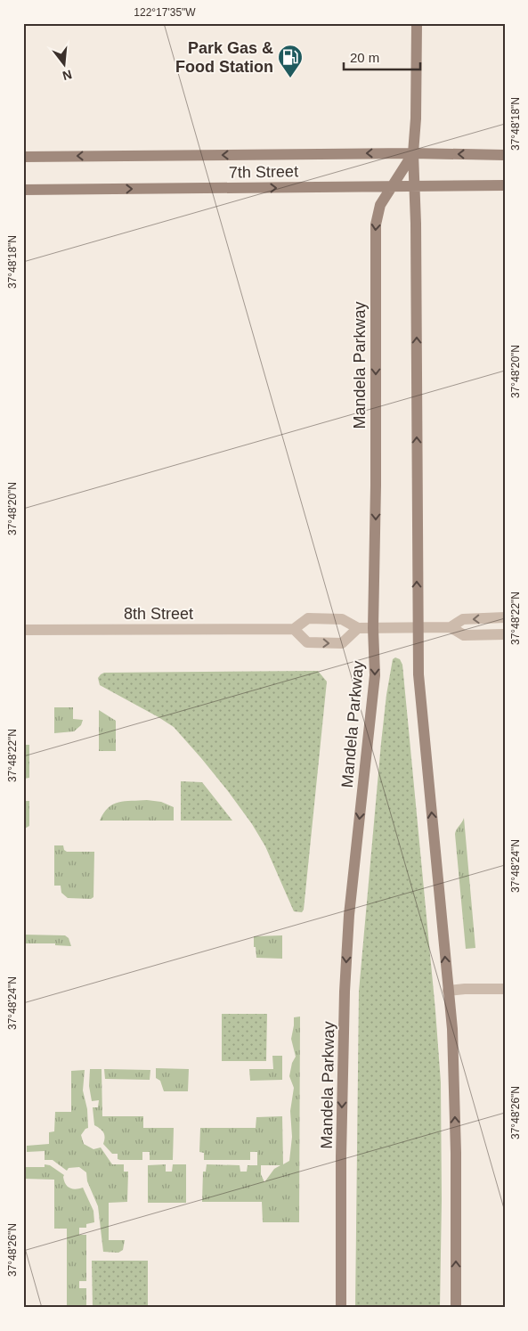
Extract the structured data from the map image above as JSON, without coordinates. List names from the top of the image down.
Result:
{
  "streets": {
    "main road": ["7th Street", "Mandela Parkway"],
    "street": ["8th Street"]
  },
  "crossings": [
    ["7th Street", "Mandela Parkway"],
    ["Mandela Parkway", "8th Street"]
  ],
  "places": {
    "fuel station": ["Park Gas & Food Station"]
  },
  "scale_bar": "20 m",
  "north": "bottom",
  "coordinates": [
    "122°17'35\"W",
    "37°48'18\"N",
    "37°48'20\"N",
    "37°48'22\"N",
    "37°48'24\"N",
    "37°48'26\"N"
  ]
}
